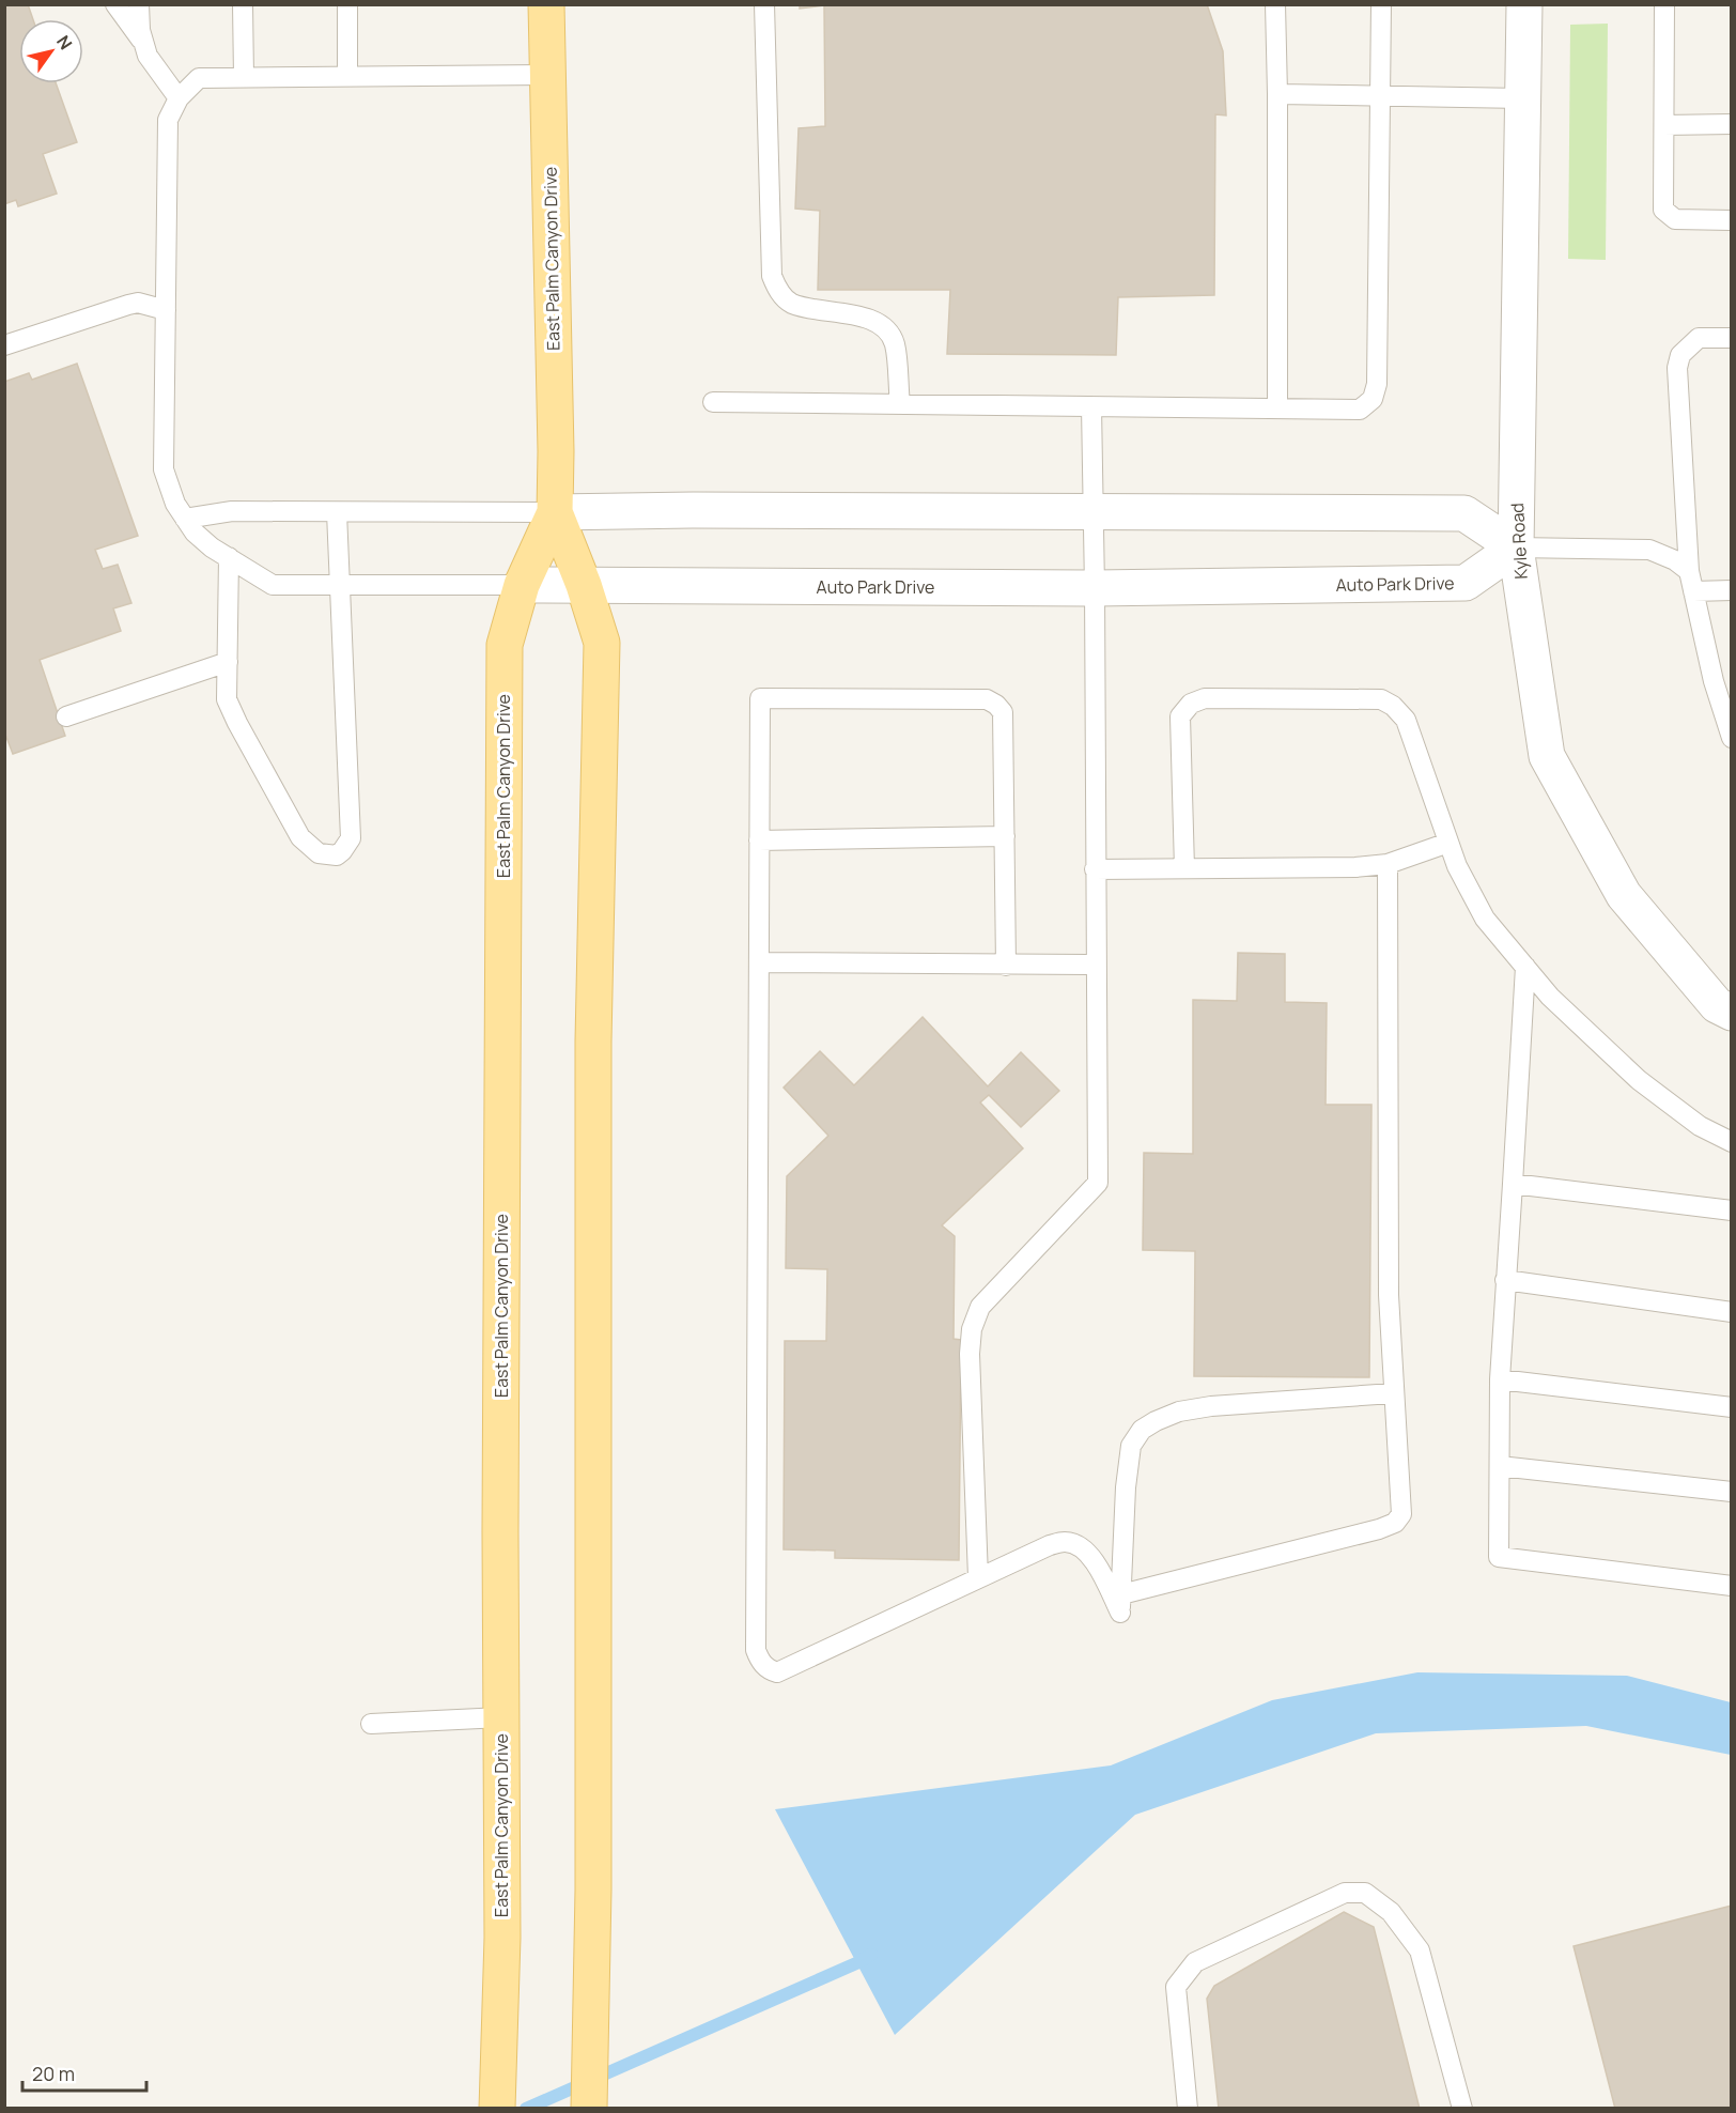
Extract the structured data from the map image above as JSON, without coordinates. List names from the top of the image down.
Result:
{
  "streets": {
    "main road": ["East Palm Canyon Drive"],
    "street": ["Kyle Road", "Auto Park Drive"]
  },
  "crossings": [
    ["East Palm Canyon Drive", "Auto Park Drive"],
    ["Kyle Road", "Auto Park Drive"]
  ],
  "scale_bar": "20 m",
  "north": "top right"
}
